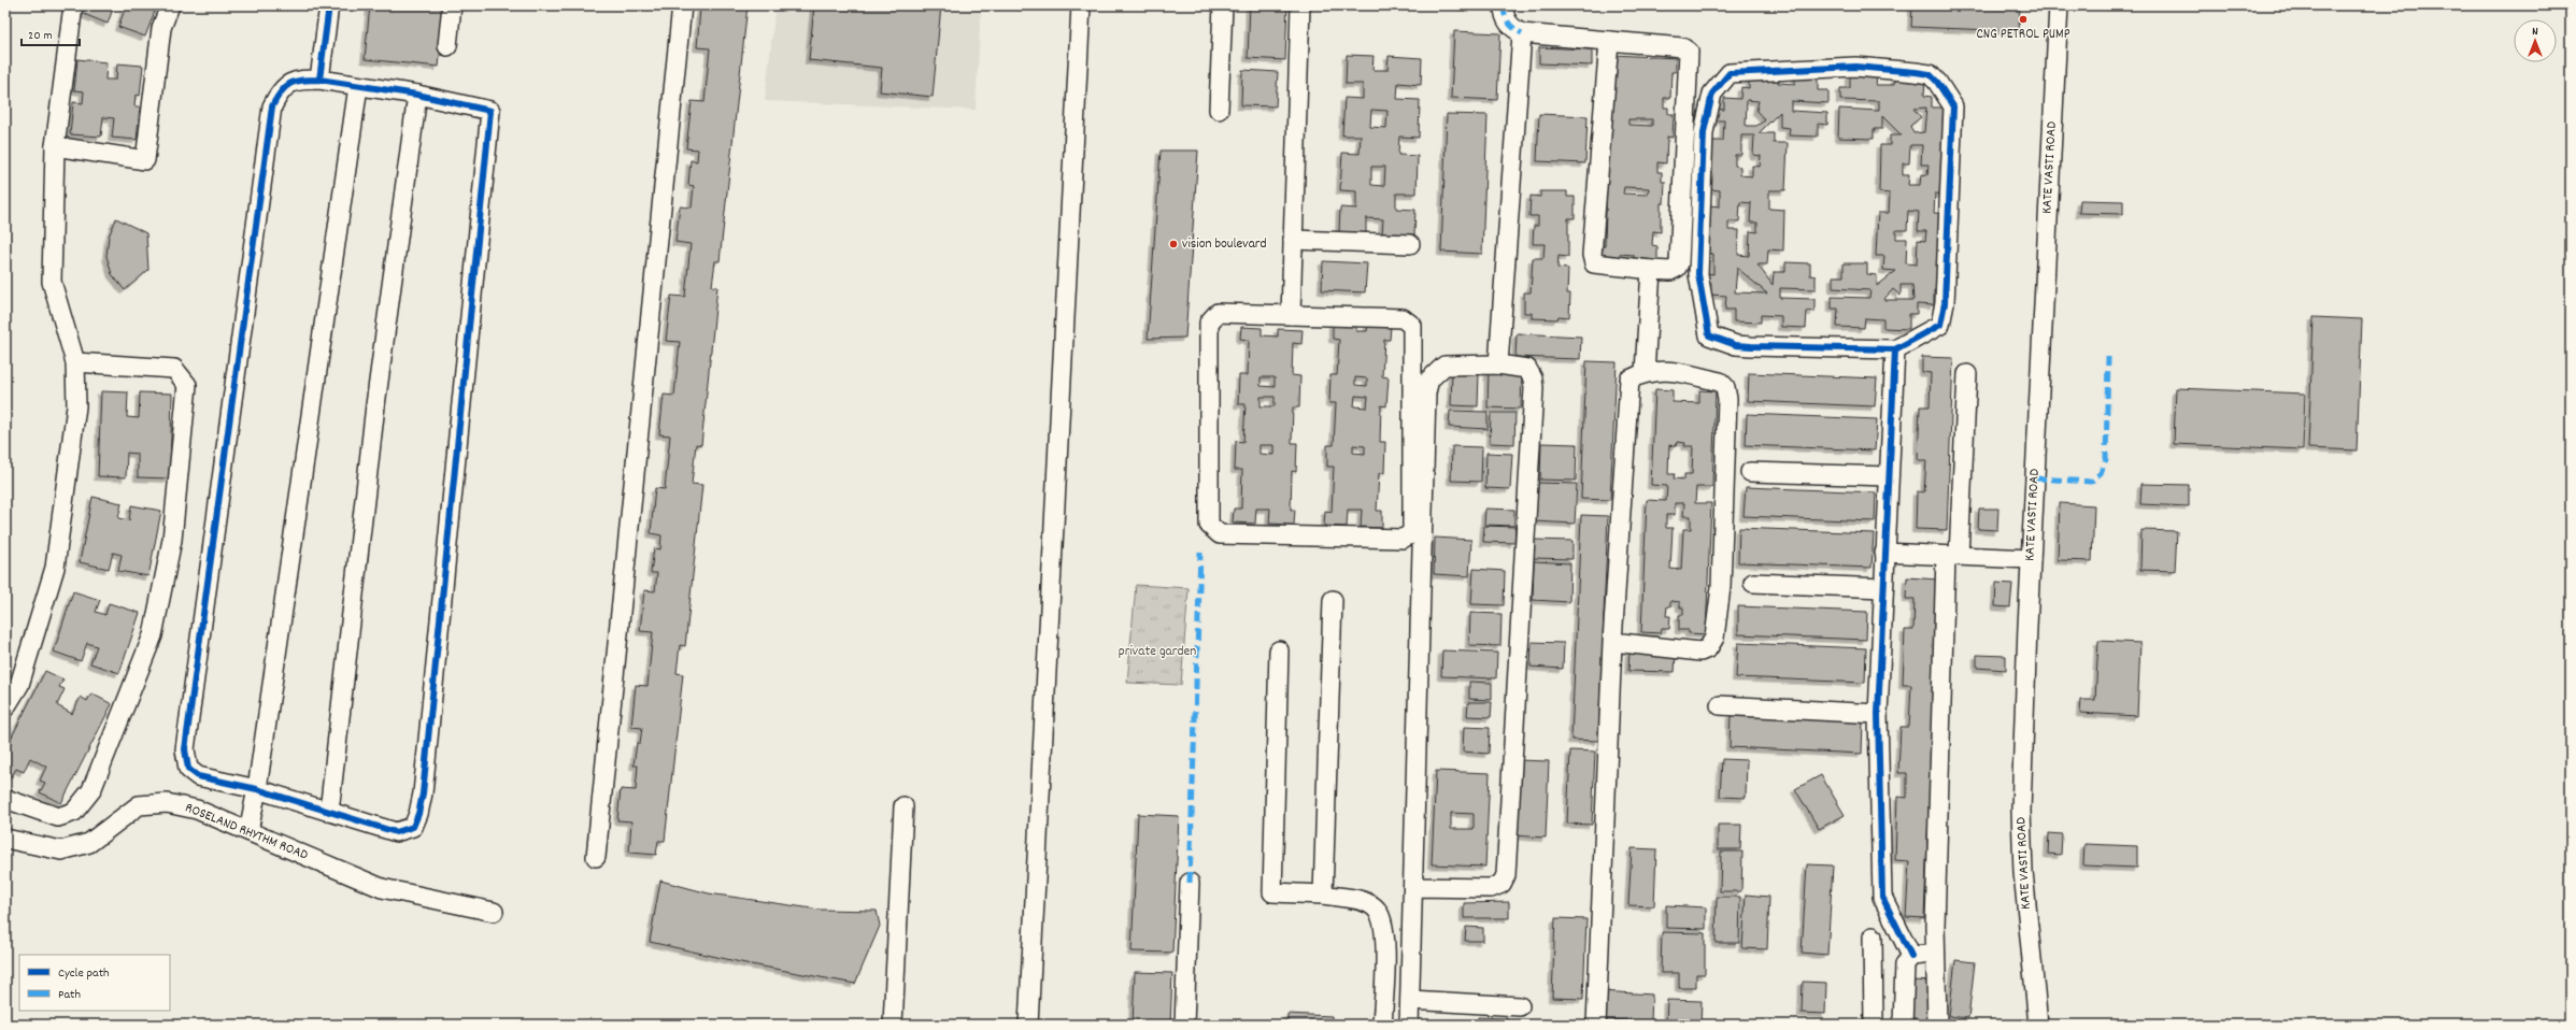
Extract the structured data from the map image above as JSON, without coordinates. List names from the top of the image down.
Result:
{
  "streets": {
    "street": ["KATE VASTI ROAD", "ROSELAND RHYTHM ROAD"]
  },
  "parks": ["private garden"],
  "places": ["CNG PETROL PUMP", "vision boulevard"],
  "legend": ["Cycle path", "Path"],
  "scale_bar": "20 m",
  "north": "top"
}
